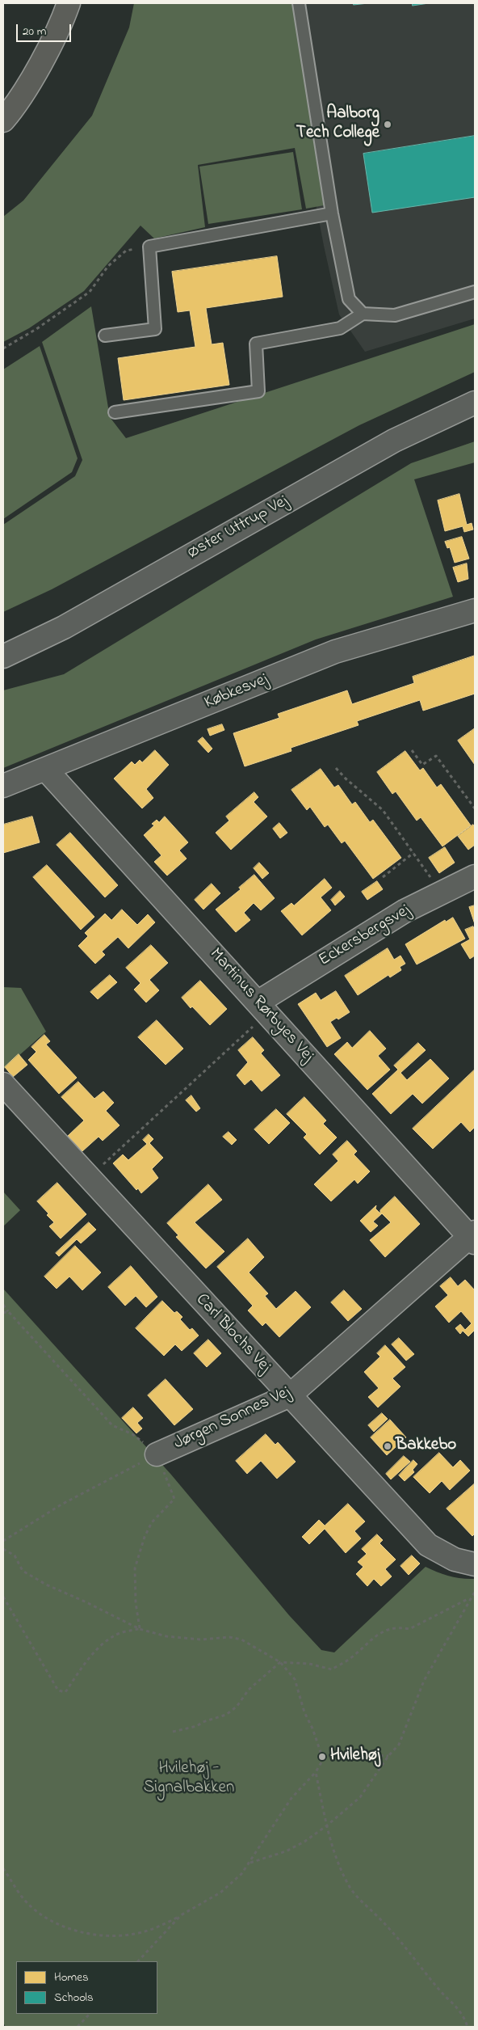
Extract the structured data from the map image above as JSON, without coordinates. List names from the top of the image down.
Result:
{
  "streets": {
    "street": [
      "Øster Uttrup Vej",
      "Købkesvej",
      "Eckersbergsvej",
      "Martinus Rørbyes Vej",
      "Carl Blochs Vej",
      "Jørgen Sonnes Vej"
    ]
  },
  "crossings": [
    ["Købkesvej", "Martinus Rørbyes Vej"],
    ["Eckersbergsvej", "Martinus Rørbyes Vej"],
    ["Martinus Rørbyes Vej", "Jørgen Sonnes Vej"],
    ["Carl Blochs Vej", "Jørgen Sonnes Vej"]
  ],
  "parks": ["Hvilehøj - Signalbakken"],
  "places": ["Aalborg Tech College", "Bakkebo", "Hvilehøj"],
  "legend": ["Homes", "Schools"],
  "scale_bar": "20 m"
}
